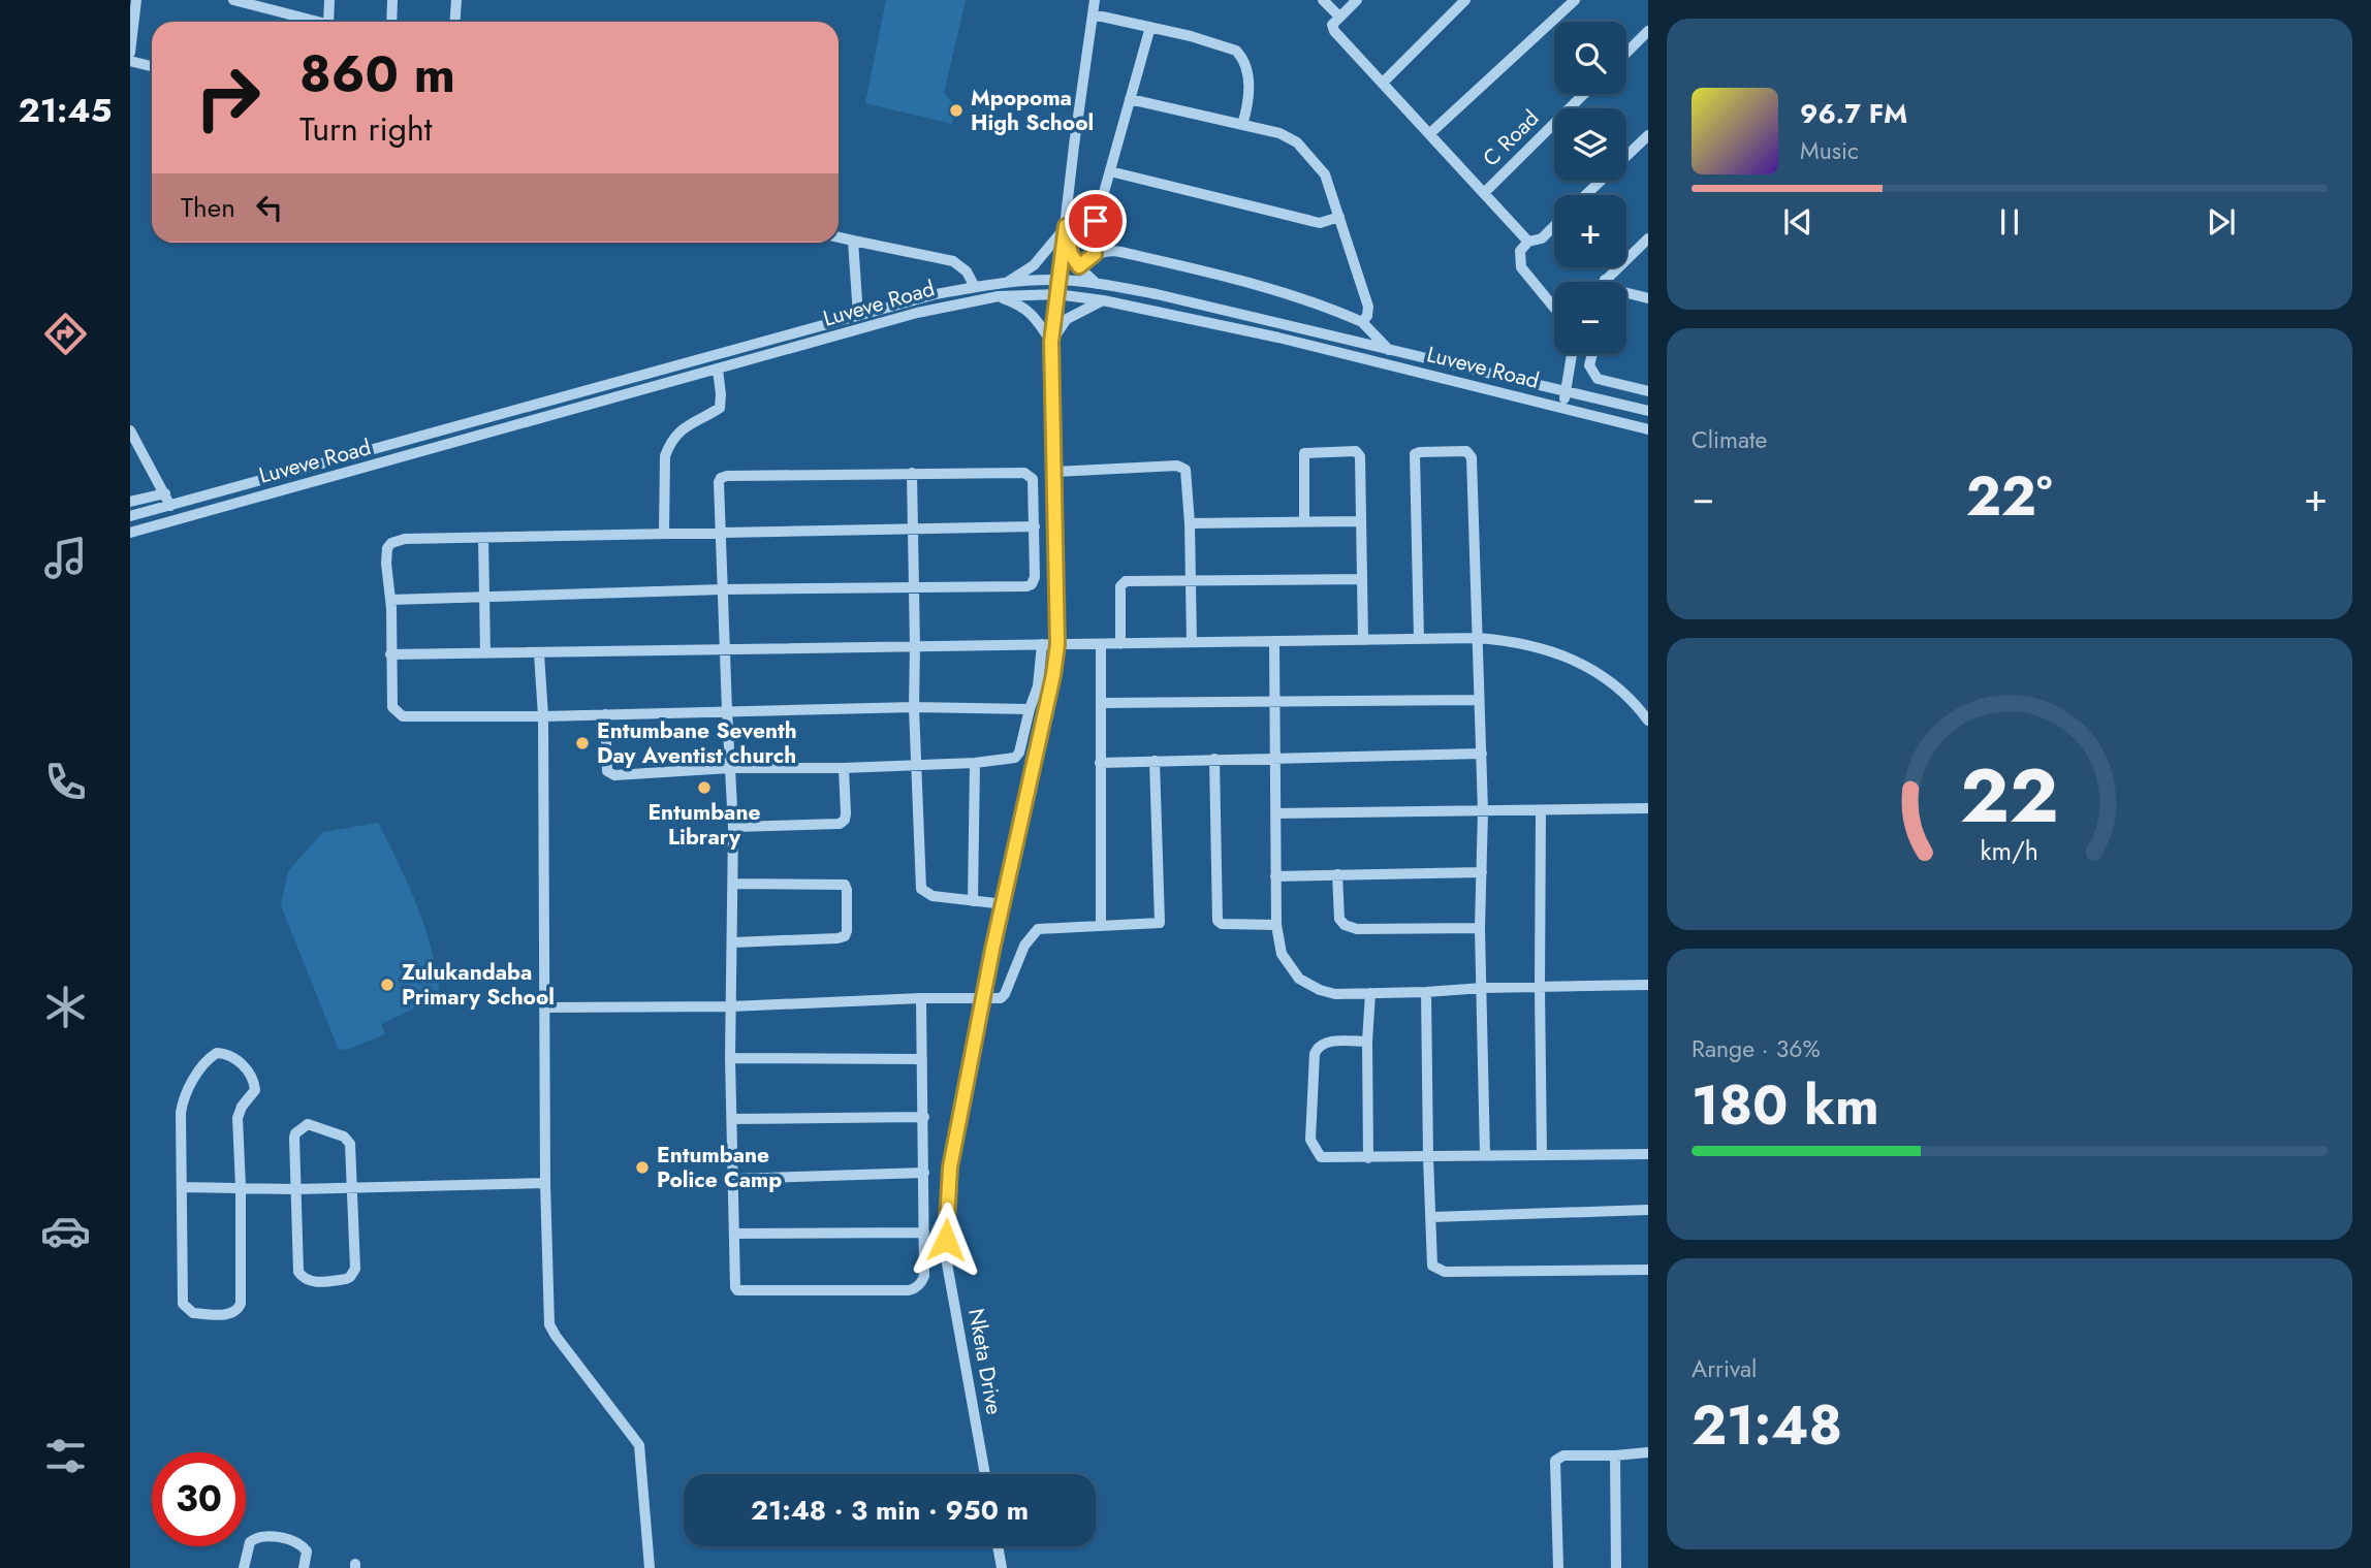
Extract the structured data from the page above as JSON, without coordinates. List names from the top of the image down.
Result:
{
  "streets": {
    "street": ["C Road", "Luveve Road", "Nketa Drive"]
  },
  "crossings": [
    ["Luveve Road", "Nketa Drive"]
  ],
  "places": [
    "Mpopoma High School",
    "Entumbane Seventh Day Aventist church",
    "Entumbane Library",
    "Zulukandaba Primary School",
    "Entumbane Police Camp"
  ],
  "page": {
    "tabs": "21:45",
    "map_buttons": ["+", "−"],
    "turn": ["860 m", "Turn right"],
    "song": ["96.7 FM", "Music"],
    "then": "Then",
    "tile": [
      "Climate",
      ["Range · 36%", "180 km"],
      ["Arrival", "21:48"]
    ],
    "heat": ["−", "22°", "+"],
    "limit": "30",
    "trip": "21:48 · 3 min · 950 m",
    "gauge": ["22", "km/h"]
  }
}
